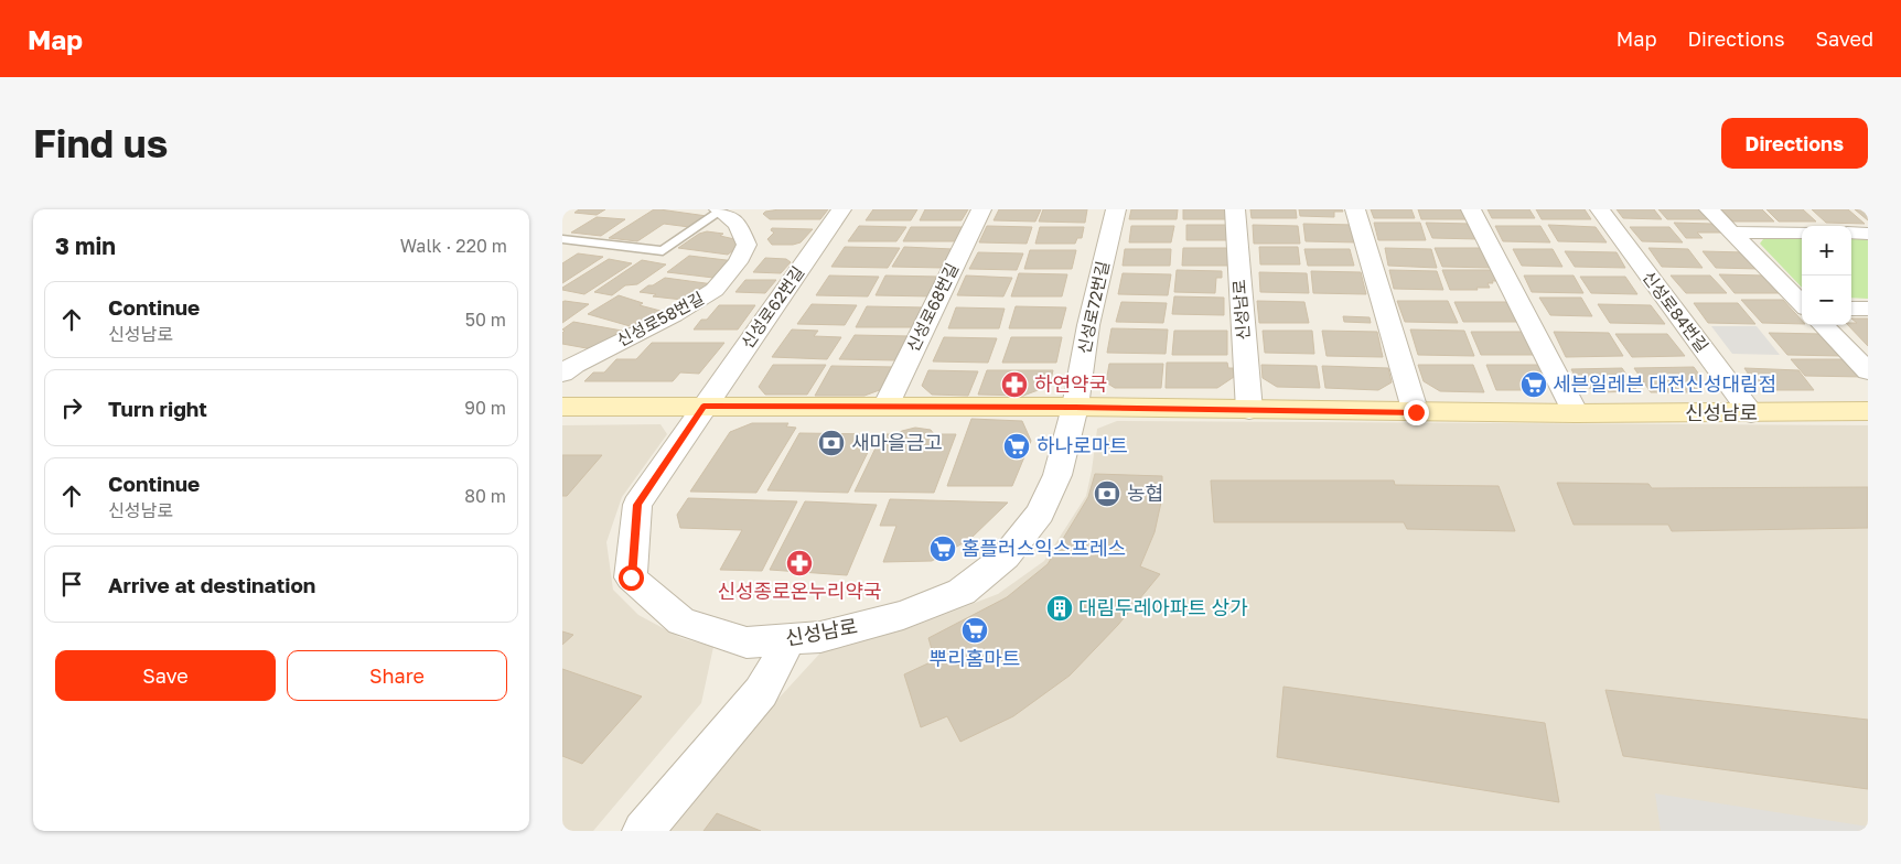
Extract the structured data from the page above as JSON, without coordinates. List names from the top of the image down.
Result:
{
  "streets": {
    "street": [
      "신성로62번길",
      "신성로68번길",
      "신성로72번길",
      "신성남로",
      "신성로84번길",
      "신성로58번길"
    ]
  },
  "crossings": [
    ["신성로62번길", "신성남로"],
    ["신성로72번길", "신성남로"],
    ["신성남로", "신성로84번길"]
  ],
  "places": {
    "pharmacy": ["하연약국", "신성종로온누리약국"],
    "supermarket": [
      "세븐일레븐 대전신성대림점",
      "하나로마트",
      "홈플러스익스프레스",
      "뿌리홈마트"
    ],
    "bank": ["새마을금고", "농협"],
    "building": ["대림두레아파트 상가"]
  },
  "page": {
    "header": "Map",
    "nav": ["Map", "Directions", "Saved"],
    "buttons": [
      "Directions",
      ["Save", "Share"]
    ],
    "title": "Find us",
    "heading": ["3 min", "Walk · 220 m"],
    "map_buttons": ["+", "−"],
    "list": [
      ["Continue", "신성남로", "50 m"],
      ["Turn right", "90 m"],
      ["Continue", "신성남로", "80 m"],
      "Arrive at destination"
    ]
  }
}
